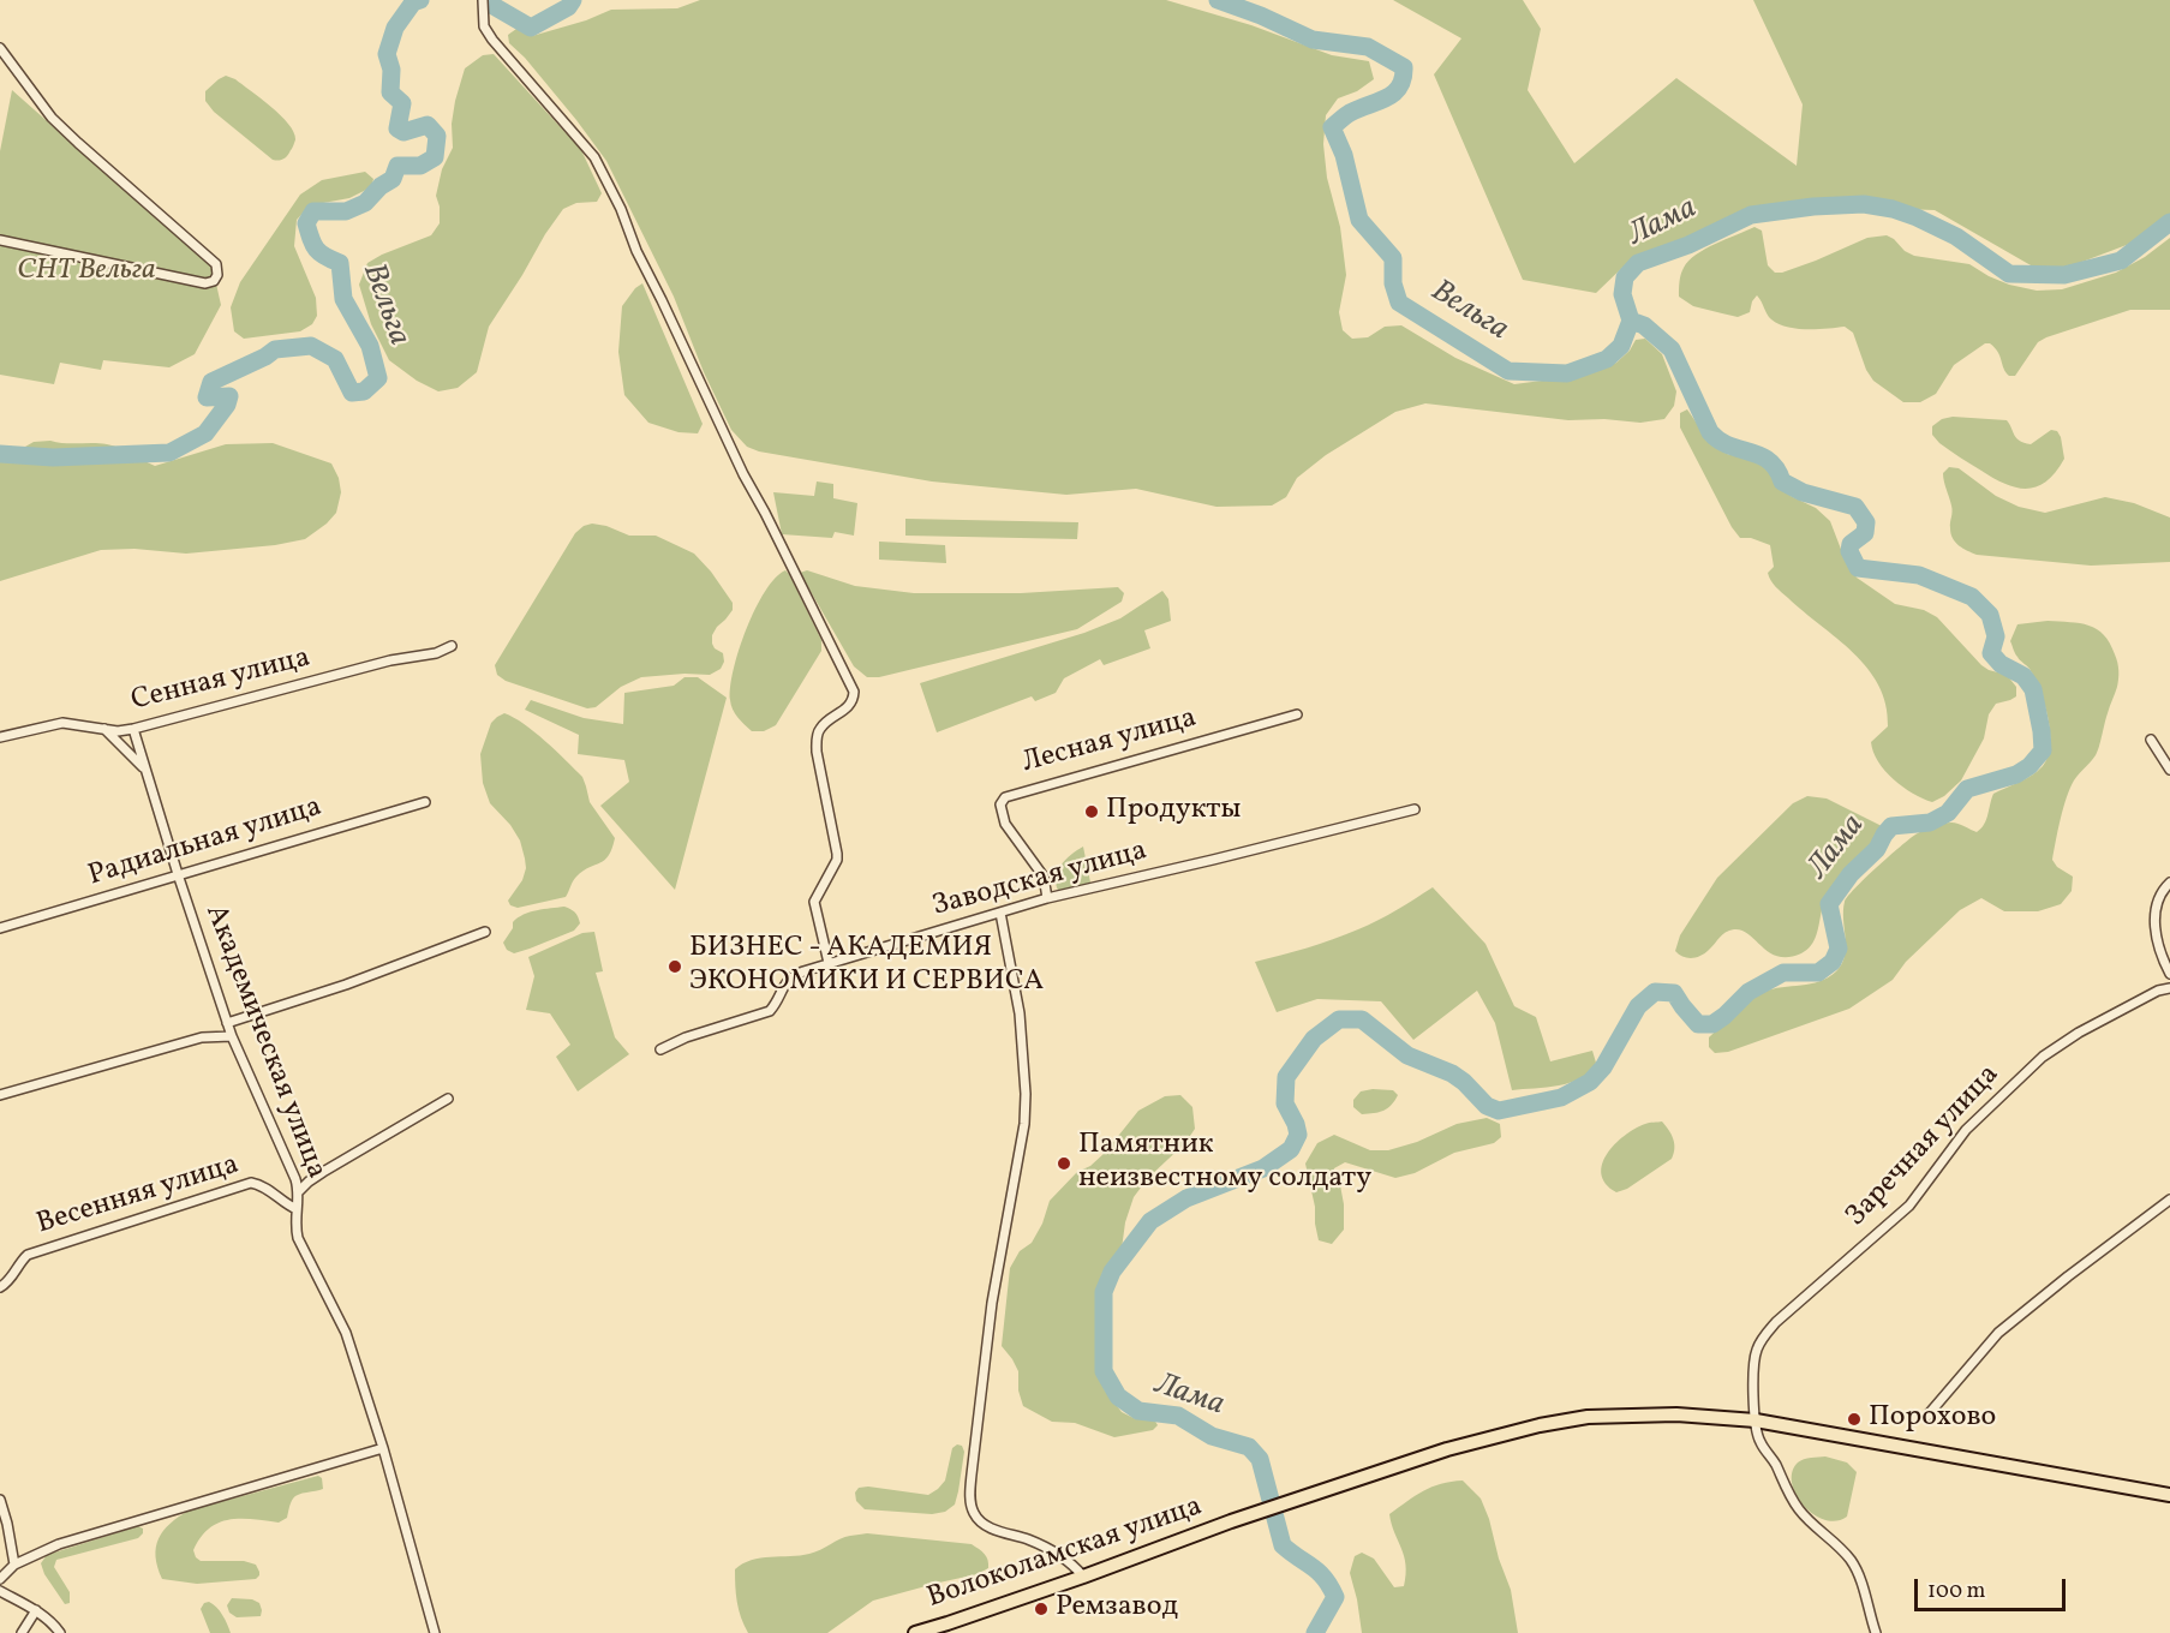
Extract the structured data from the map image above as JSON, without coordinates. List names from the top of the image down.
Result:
{
  "streets": {
    "main road": ["Волоколамская улица"],
    "street": [
      "Сенная улица",
      "Лесная улица",
      "Радиальная улица",
      "Заводская улица",
      "Академическая улица",
      "Заречная улица",
      "Весенняя улица"
    ]
  },
  "crossings": [
    ["Сенная улица", "Академическая улица"],
    ["Лесная улица", "Заводская улица"],
    ["Радиальная улица", "Академическая улица"],
    ["Академическая улица", "Весенняя улица"],
    ["Заречная улица", "Волоколамская улица"]
  ],
  "water": ["Лама", "Вельга"],
  "parks": ["СНТ Вельга"],
  "places": [
    "Продукты",
    "БИЗНЕС - АКАДЕМИЯ ЭКОНОМИКИ И СЕРВИСА",
    "Памятник неизвестному солдату",
    "Порохово",
    "Ремзавод"
  ],
  "scale_bar": "100 m"
}
